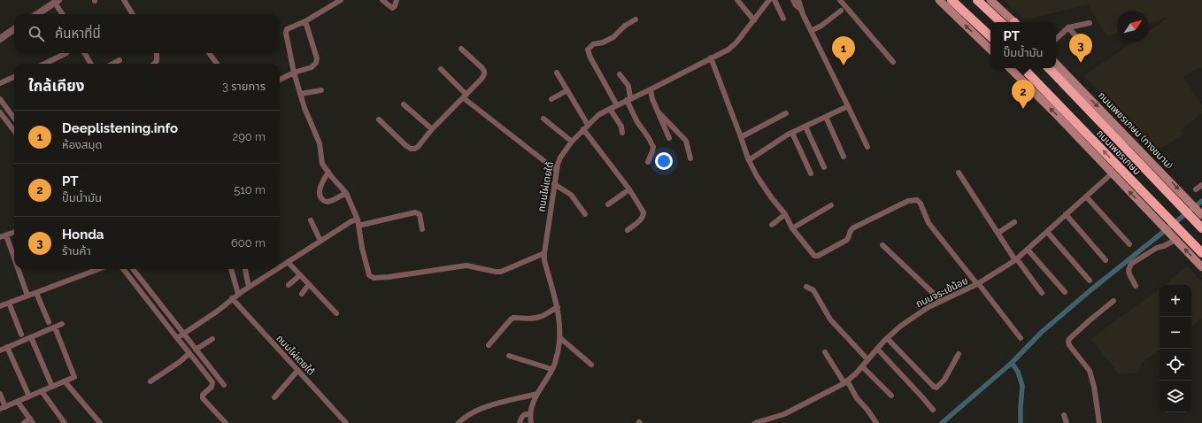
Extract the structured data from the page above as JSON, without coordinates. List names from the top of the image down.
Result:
{
  "streets": {
    "highway": ["ถนนเพชรเกษม"],
    "main road": ["ถนนเพชรเกษม (ทางขนาน)"],
    "street": ["ถนนไผ่เตยใต้", "ถนนจระเข้น้อย"]
  },
  "north": "top right",
  "page": {
    "search": "ค้นหาที่นี่",
    "popup": ["PT", "ปั๊มน้ำมัน"],
    "pins": ["3", "1", "2"],
    "heading": ["ใกล้เคียง", "3 รายการ"],
    "list": [
      {
        "mark": "1",
        "name": "Deeplistening.info",
        "note": "ห้องสมุด",
        "value": "290 m"
      },
      {
        "mark": "2",
        "name": "PT",
        "note": "ปั๊มน้ำมัน",
        "value": "510 m"
      },
      {
        "mark": "3",
        "name": "Honda",
        "note": "ร้านค้า",
        "value": "600 m"
      }
    ],
    "map_buttons": ["+", "−"]
  }
}
